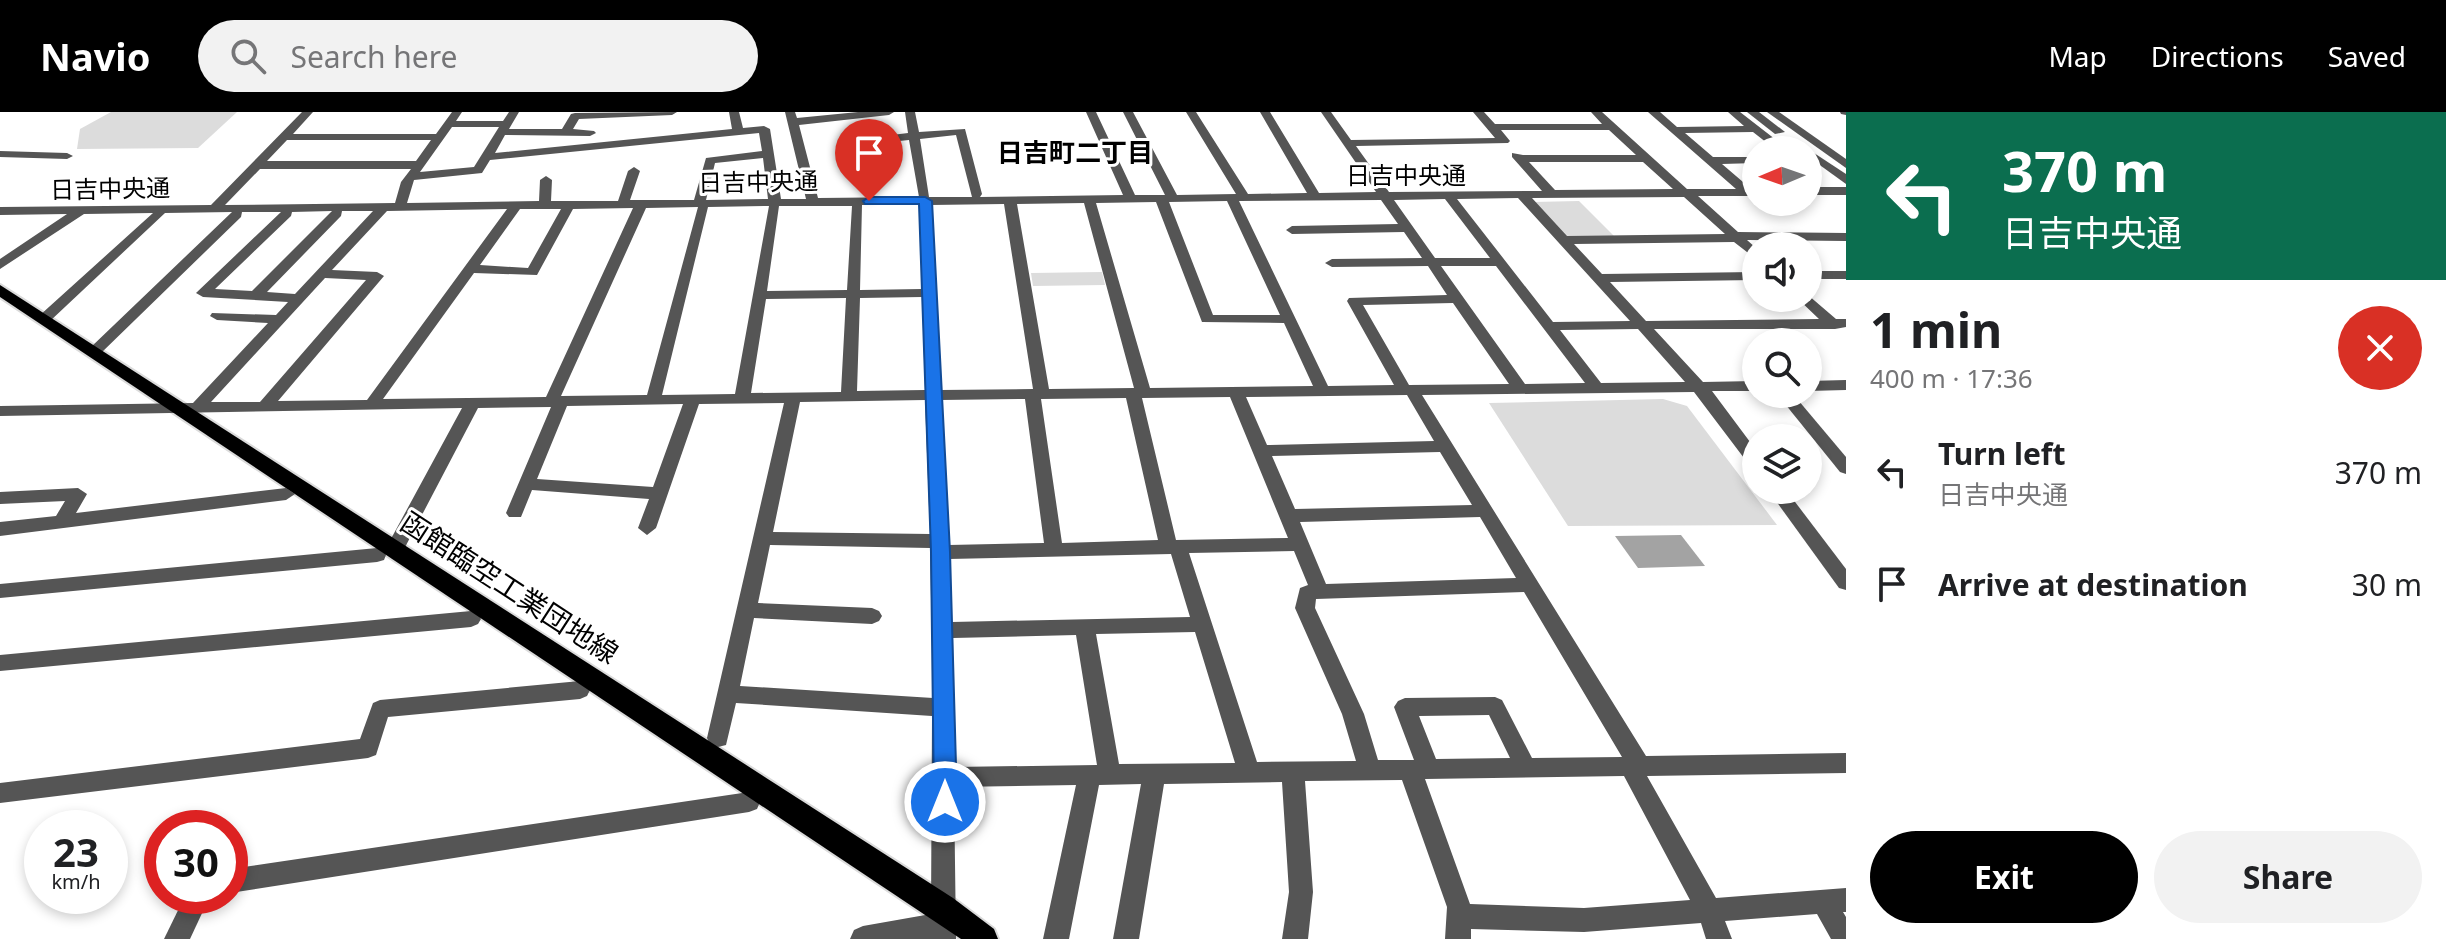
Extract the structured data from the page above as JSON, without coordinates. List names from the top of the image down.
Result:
{
  "streets": {
    "main road": ["函館臨空工業団地線"],
    "street": ["日吉中央通"]
  },
  "districts": ["日吉町二丁目"],
  "north": "left",
  "page": {
    "header": "Navio",
    "search": "Search here",
    "nav": ["Map", "Directions", "Saved"],
    "turn": ["370 m", "日吉中央通"],
    "heading": ["1 min", "400 m · 17:36"],
    "list": [
      {
        "name": "Turn left",
        "note": "日吉中央通",
        "value": "370 m"
      },
      {
        "name": "Arrive at destination",
        "value": "30 m"
      }
    ],
    "speed": "23 km/h",
    "limit": "30",
    "buttons": ["Exit", "Share"]
  }
}
